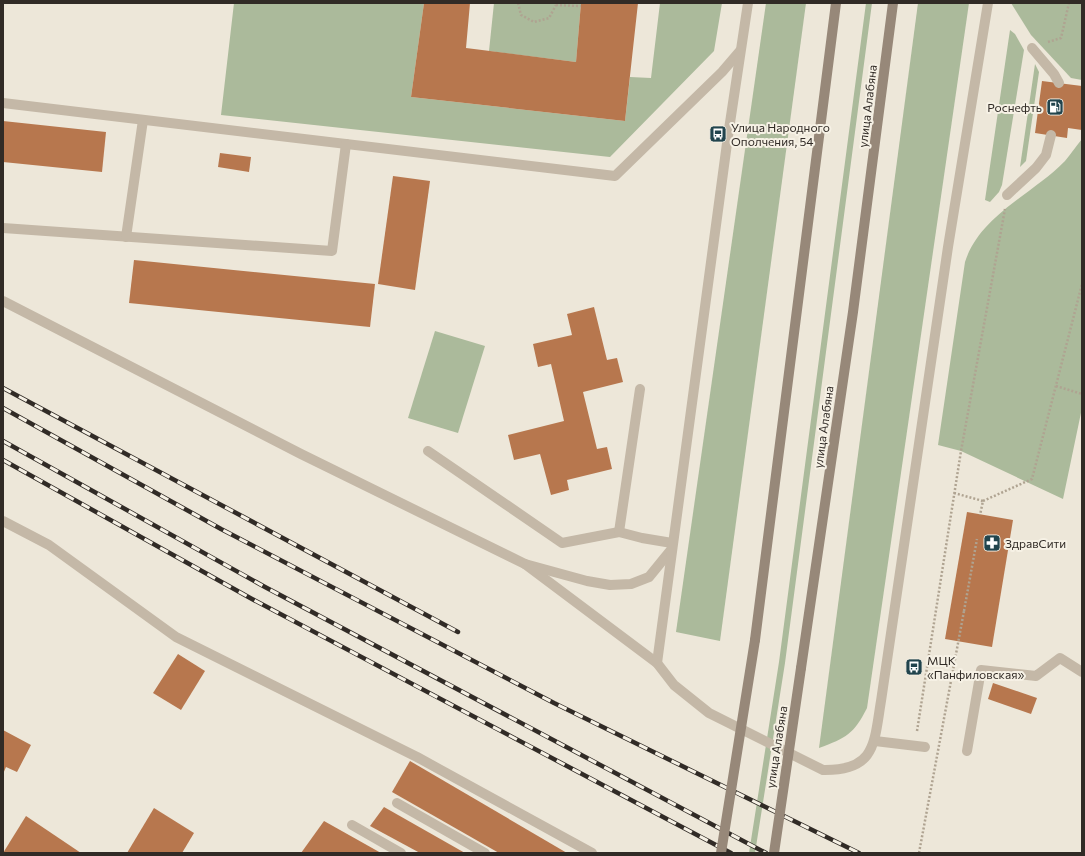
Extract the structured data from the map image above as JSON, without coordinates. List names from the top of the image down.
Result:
{
  "streets": {
    "main road": ["улица Алабяна"]
  },
  "places": {
    "fuel station": ["Роснефть"],
    "bus stop": ["Улица Народного Ополчения, 54", "МЦК «Панфиловская»"],
    "pharmacy": ["ЗдравСити"]
  }
}
